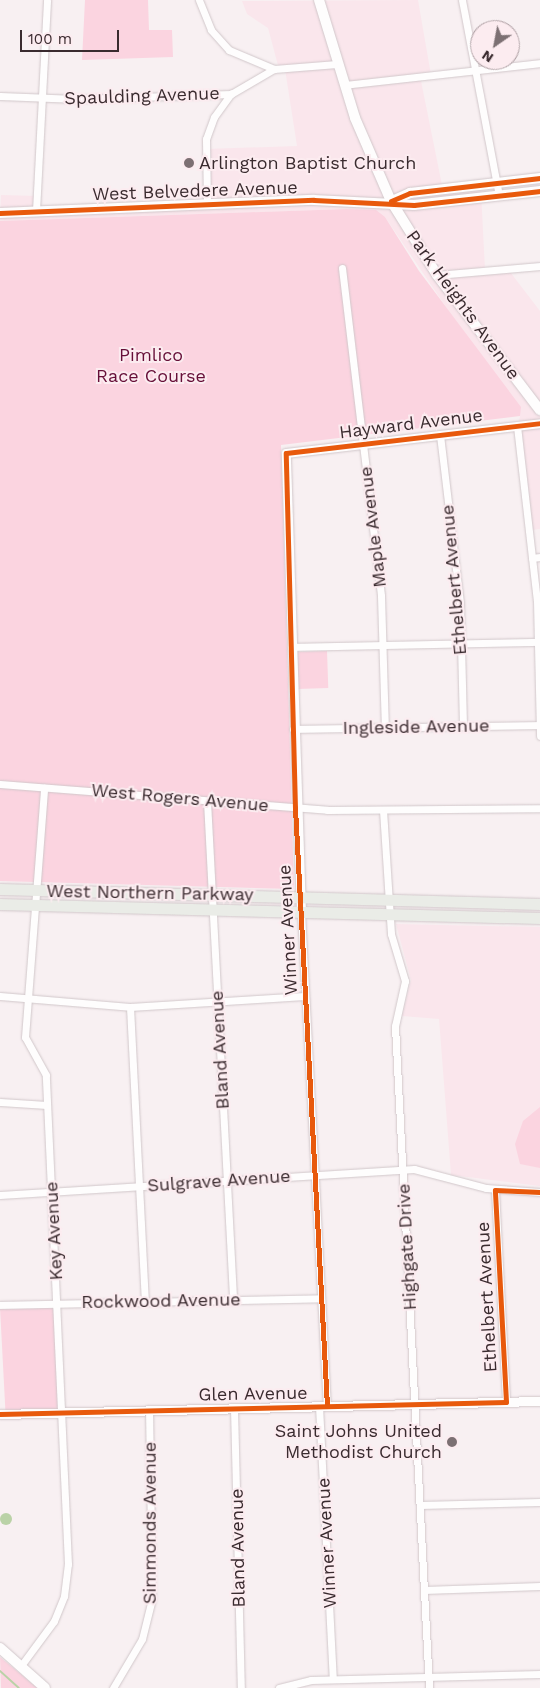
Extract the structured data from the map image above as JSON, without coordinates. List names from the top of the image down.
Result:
{
  "streets": {
    "main road": ["West Belvedere Avenue", "Park Heights Avenue", "West Northern Parkway"],
    "street": [
      "Spaulding Avenue",
      "Hayward Avenue",
      "Maple Avenue",
      "Ethelbert Avenue",
      "Ingleside Avenue",
      "West Rogers Avenue",
      "Winner Avenue",
      "Bland Avenue",
      "Sulgrave Avenue",
      "Key Avenue",
      "Highgate Drive",
      "Rockwood Avenue",
      "Glen Avenue",
      "Simmonds Avenue"
    ]
  },
  "crossings": [
    ["Spaulding Avenue", "Park Heights Avenue"],
    ["West Belvedere Avenue", "Park Heights Avenue"],
    ["Hayward Avenue", "Maple Avenue"],
    ["Hayward Avenue", "Ethelbert Avenue"],
    ["Hayward Avenue", "Winner Avenue"],
    ["Maple Avenue", "Ingleside Avenue"],
    ["Ethelbert Avenue", "Ingleside Avenue"],
    ["Ethelbert Avenue", "Sulgrave Avenue"],
    ["Ethelbert Avenue", "Glen Avenue"],
    ["Ingleside Avenue", "Winner Avenue"],
    ["West Rogers Avenue", "Winner Avenue"],
    ["West Rogers Avenue", "Bland Avenue"],
    ["West Rogers Avenue", "Key Avenue"],
    ["West Rogers Avenue", "Highgate Drive"],
    ["West Northern Parkway", "Winner Avenue"],
    ["West Northern Parkway", "Bland Avenue"],
    ["West Northern Parkway", "Key Avenue"],
    ["West Northern Parkway", "Highgate Drive"],
    ["Winner Avenue", "Sulgrave Avenue"],
    ["Winner Avenue", "Rockwood Avenue"],
    ["Winner Avenue", "Glen Avenue"],
    ["Bland Avenue", "Sulgrave Avenue"],
    ["Bland Avenue", "Rockwood Avenue"],
    ["Bland Avenue", "Glen Avenue"],
    ["Sulgrave Avenue", "Key Avenue"],
    ["Sulgrave Avenue", "Highgate Drive"],
    ["Key Avenue", "Rockwood Avenue"],
    ["Key Avenue", "Glen Avenue"],
    ["Highgate Drive", "Glen Avenue"],
    ["Glen Avenue", "Simmonds Avenue"]
  ],
  "parks": ["Pimlico Race Course"],
  "places": ["Arlington Baptist Church", "Saint Johns United Methodist Church"],
  "scale_bar": "100 m",
  "north": "bottom left"
}
